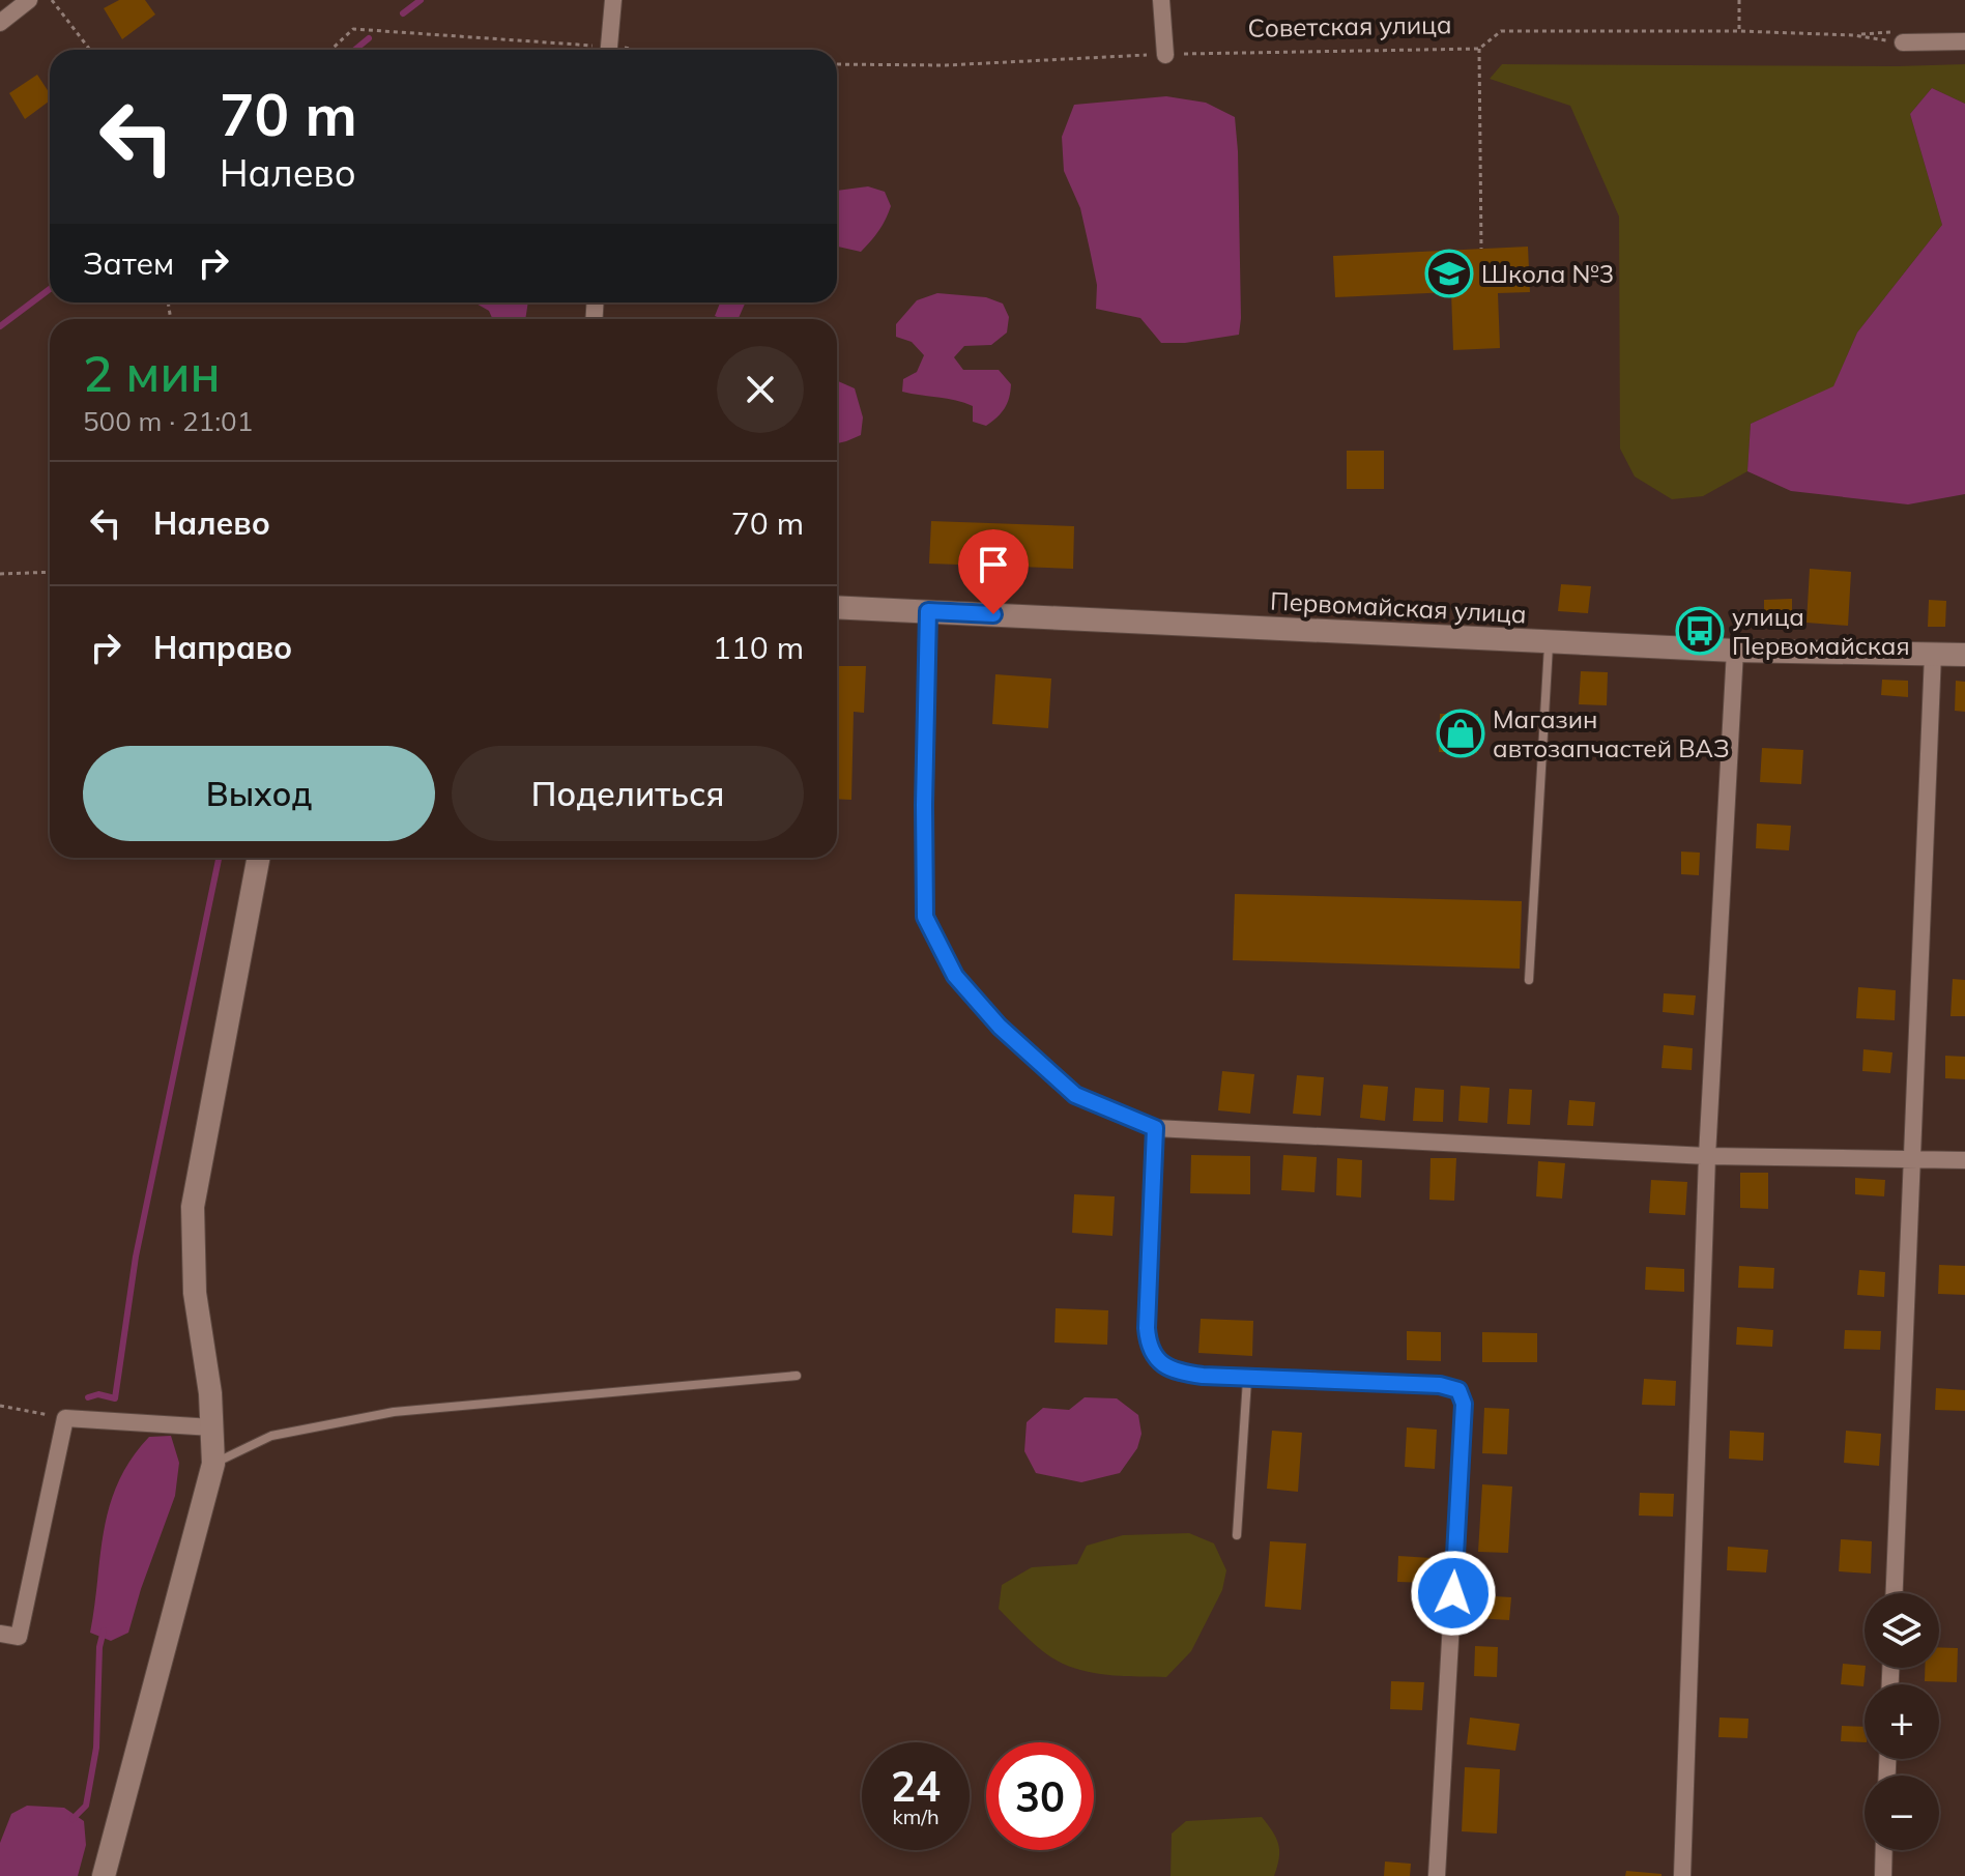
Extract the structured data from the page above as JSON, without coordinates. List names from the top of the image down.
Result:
{
  "streets": {
    "street": ["Первомайская улица"],
    "path": ["Советская улица"]
  },
  "places": {
    "school or university": ["Школа №3"],
    "bus stop": ["улица Первомайская"],
    "shop": ["Магазин автозапчастей ВАЗ"]
  },
  "page": {
    "turn": ["70 m", "Налево"],
    "then": "Затем",
    "heading": ["2 мин", "500 m · 21:01"],
    "list": [
      {
        "name": "Налево",
        "value": "70 m"
      },
      {
        "name": "Направо",
        "value": "110 m"
      }
    ],
    "buttons": ["Выход", "Поделиться"],
    "map_buttons": ["+", "−"],
    "speed": "24 km/h",
    "limit": "30"
  }
}
